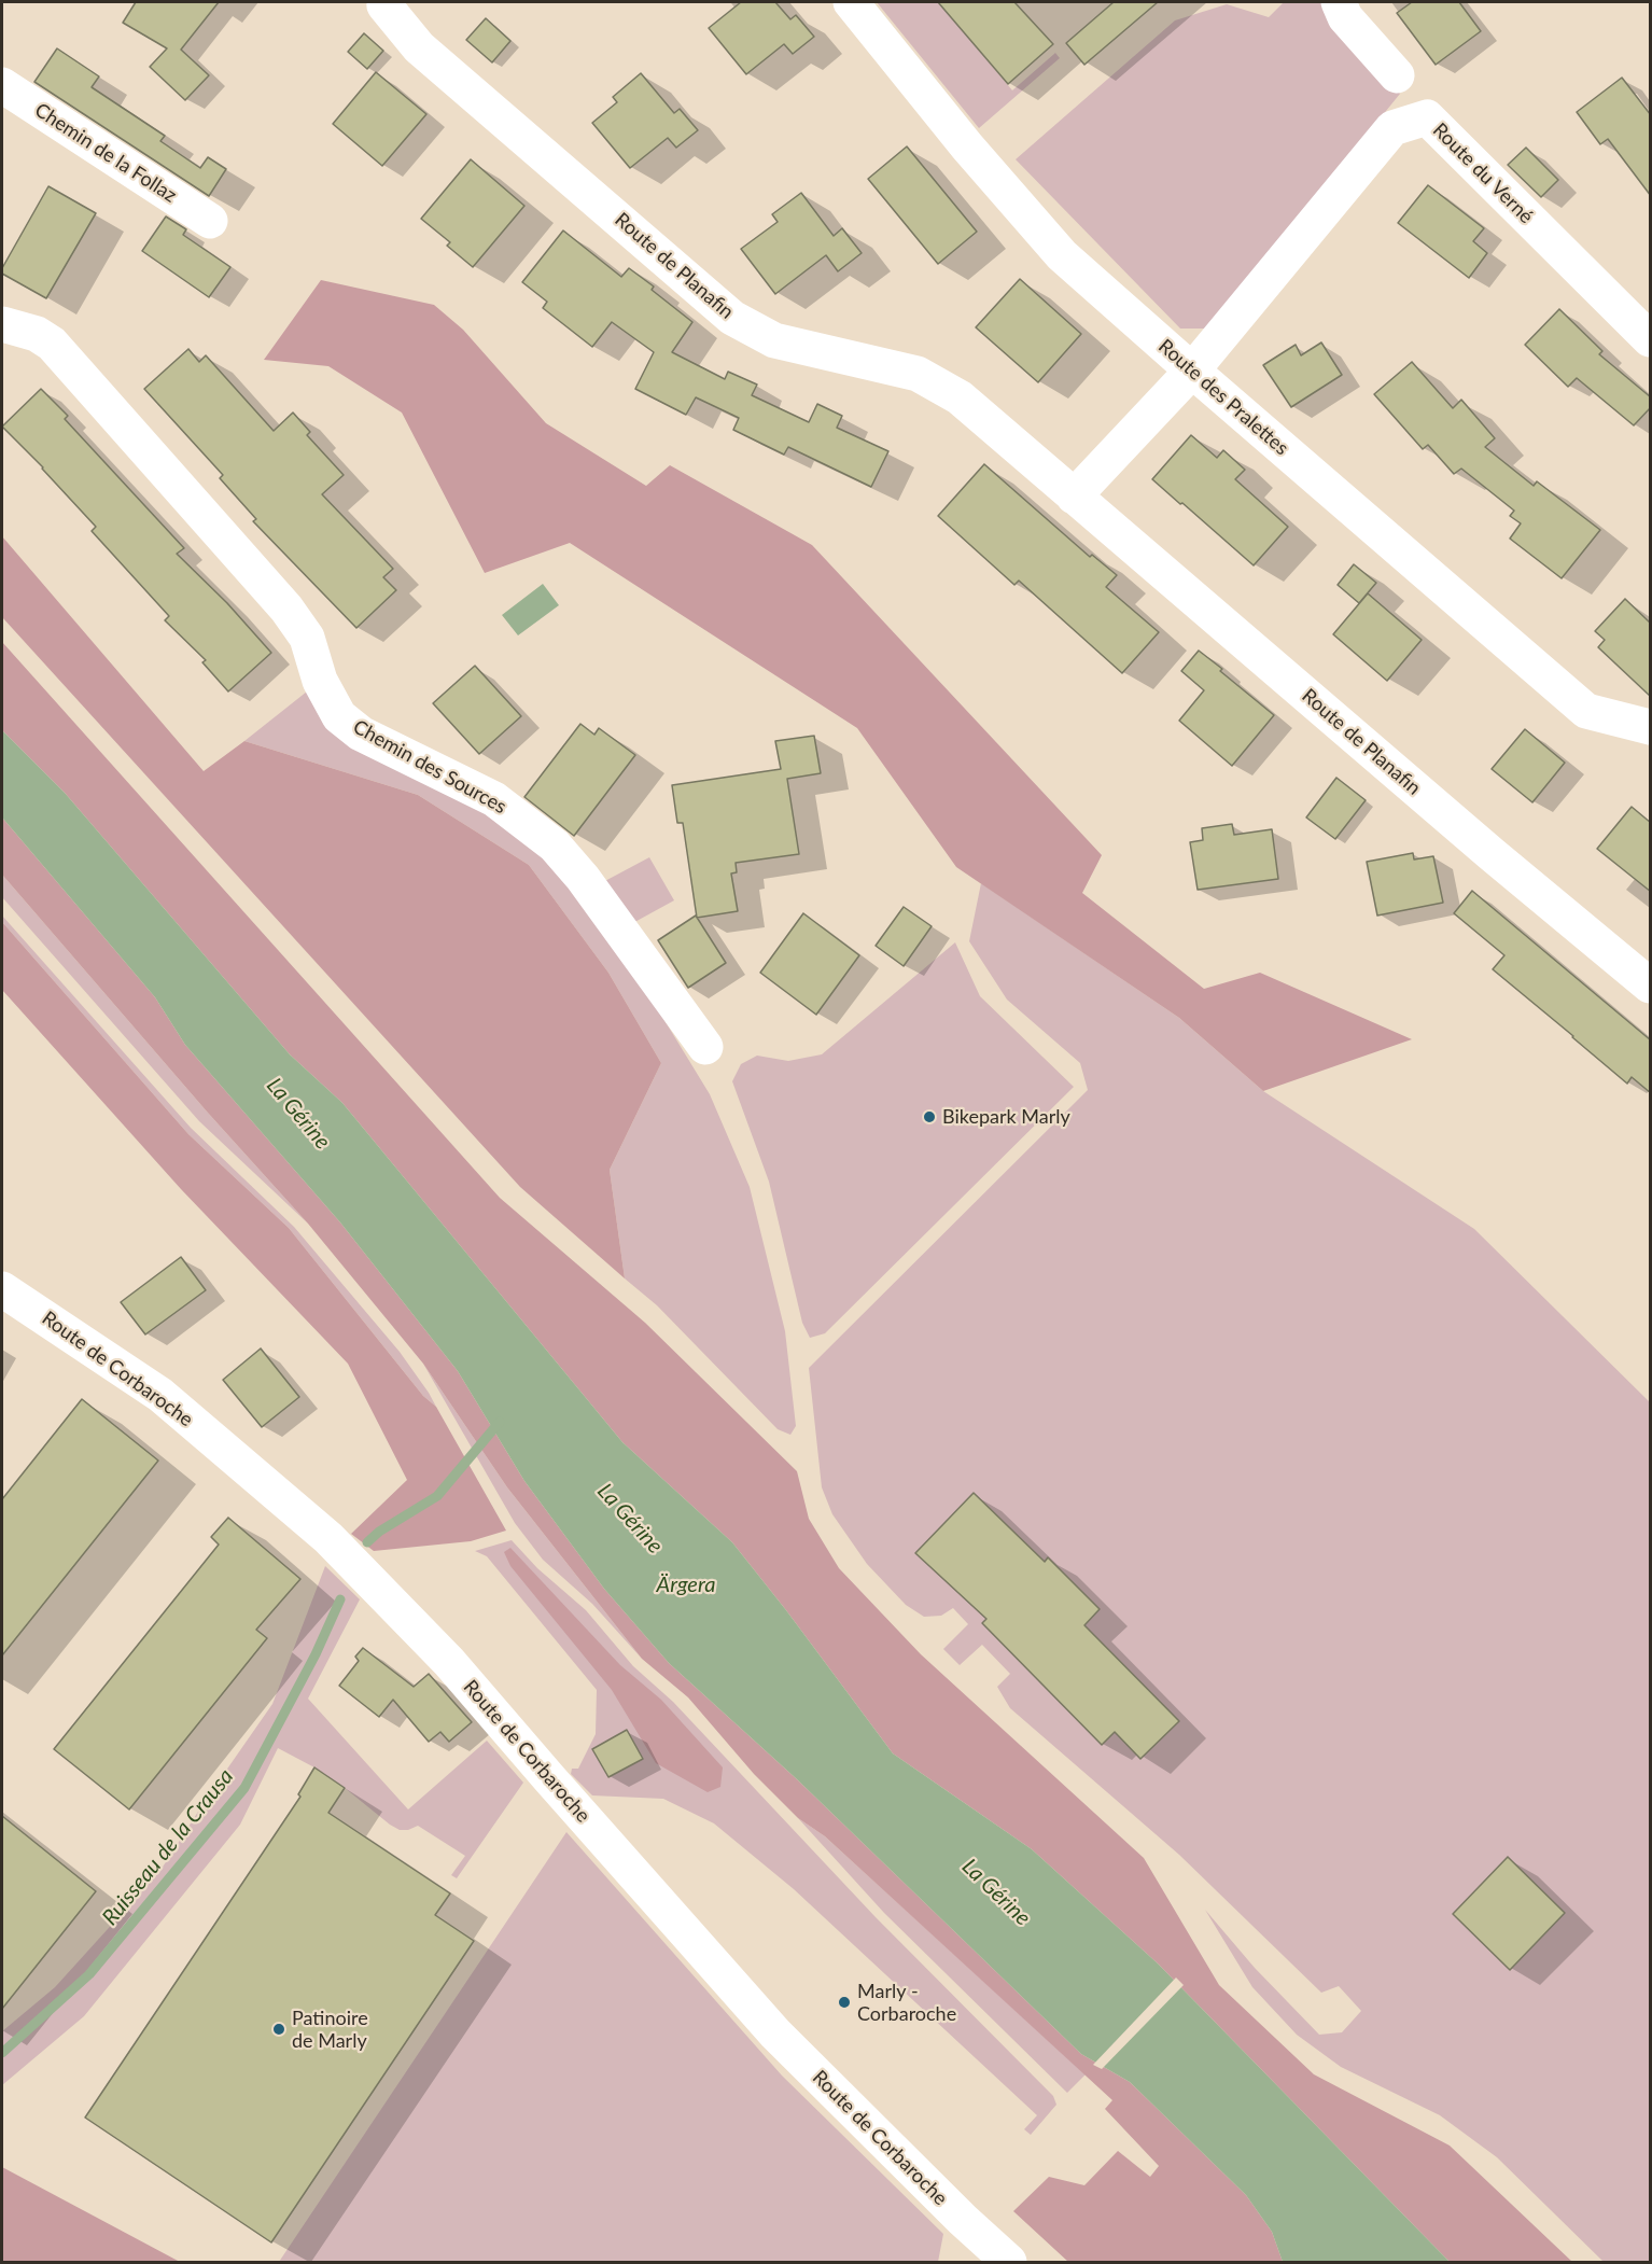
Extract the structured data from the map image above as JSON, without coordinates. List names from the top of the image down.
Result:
{
  "streets": {
    "street": [
      "Chemin de la Follaz",
      "Route du Verné",
      "Route de Planafin",
      "Route des Pralettes",
      "Chemin des Sources",
      "Route de Corbaroche"
    ]
  },
  "crossings": [
    ["Route du Verné", "Route des Pralettes"]
  ],
  "water": ["La Gérine", "Ärgera", "Ruisseau de la Crausa"],
  "places": ["Bikepark Marly", "Marly - Corbaroche", "Patinoire de Marly"]
}
